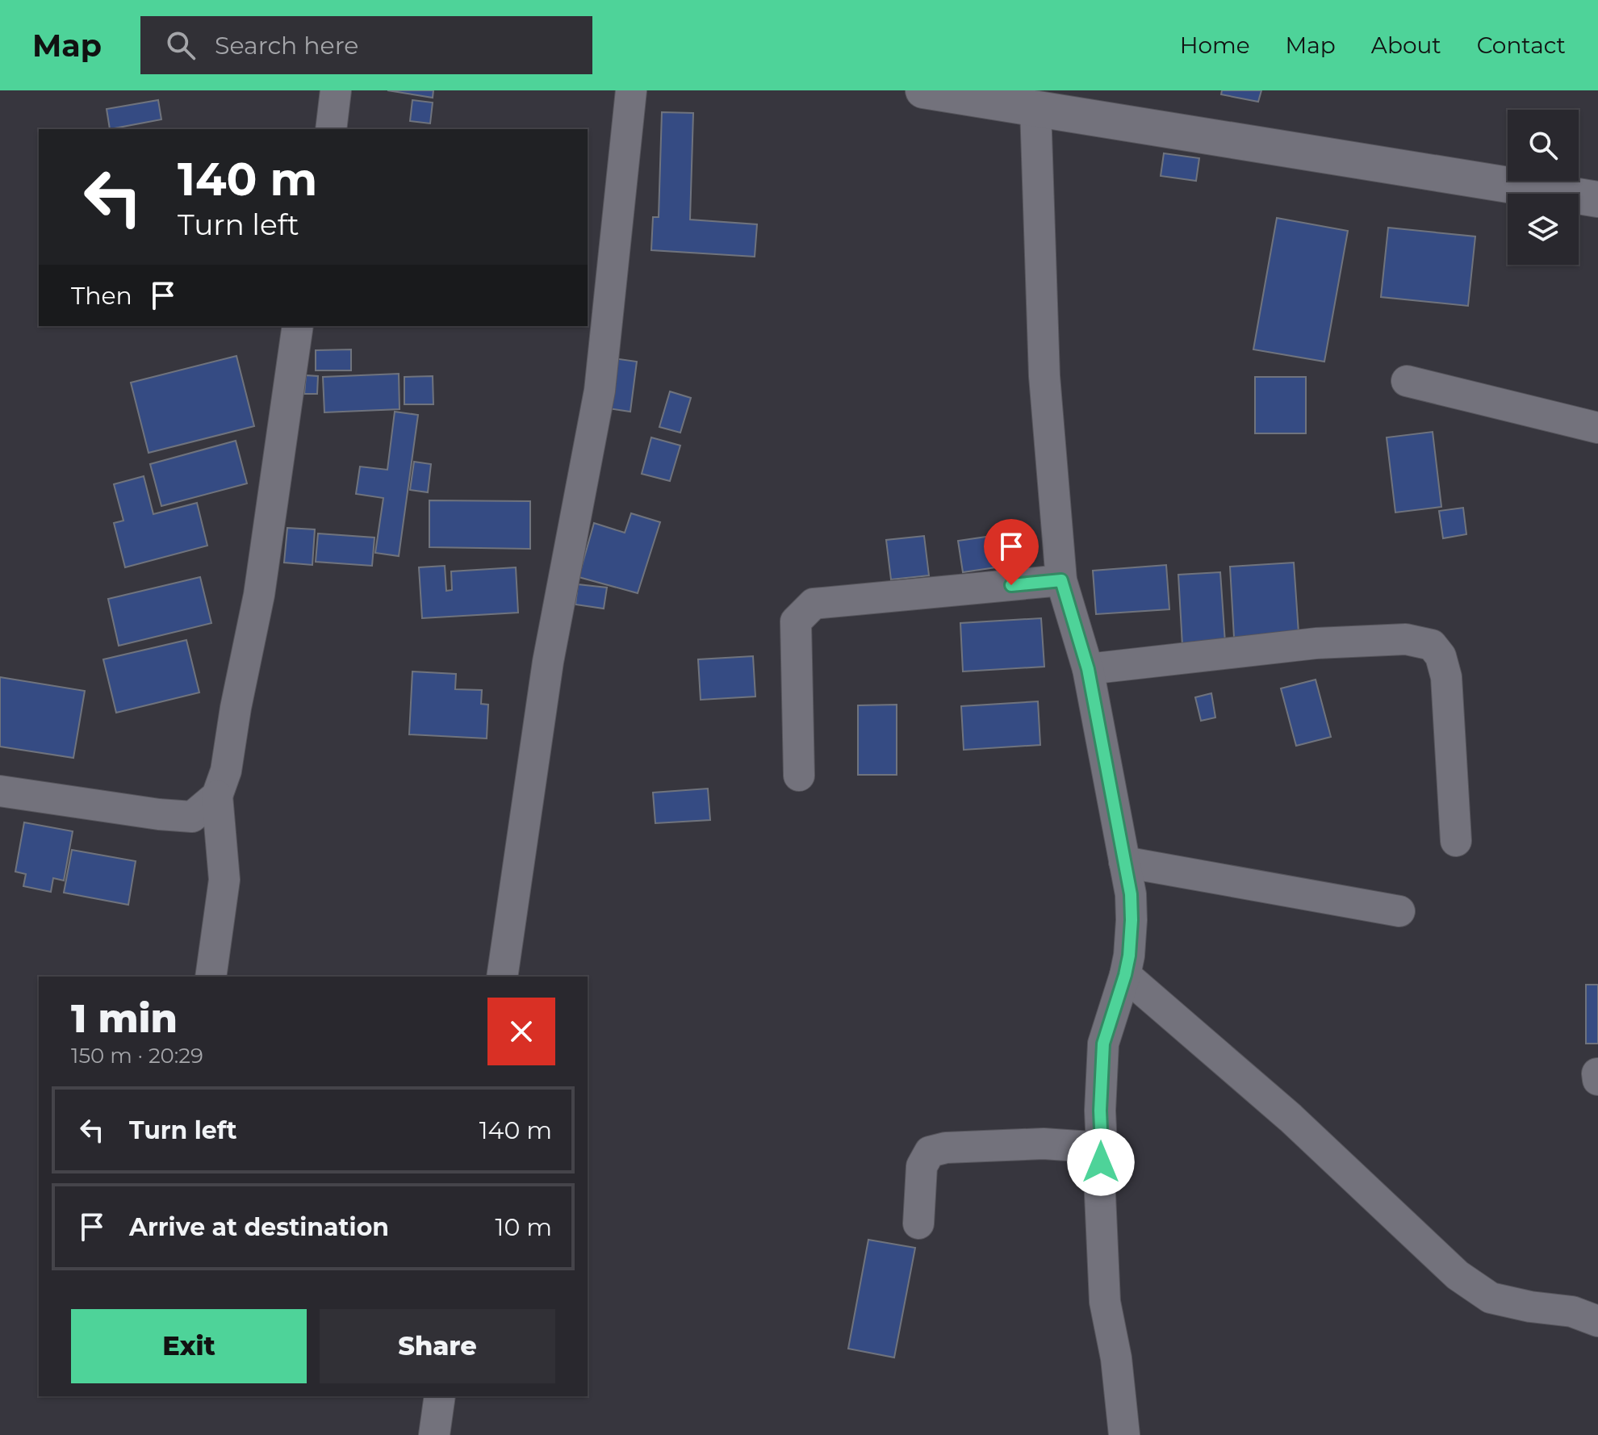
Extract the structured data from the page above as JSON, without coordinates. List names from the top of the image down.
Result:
{
  "page": {
    "header": "Map",
    "search": "Search here",
    "nav": [
      "Home",
      "Map",
      "About",
      "Contact"
    ],
    "turn": ["140 m", "Turn left"],
    "then": "Then",
    "heading": ["1 min", "150 m · 20:29"],
    "list": [
      {
        "name": "Turn left",
        "value": "140 m"
      },
      {
        "name": "Arrive at destination",
        "value": "10 m"
      }
    ],
    "buttons": ["Exit", "Share"]
  }
}
